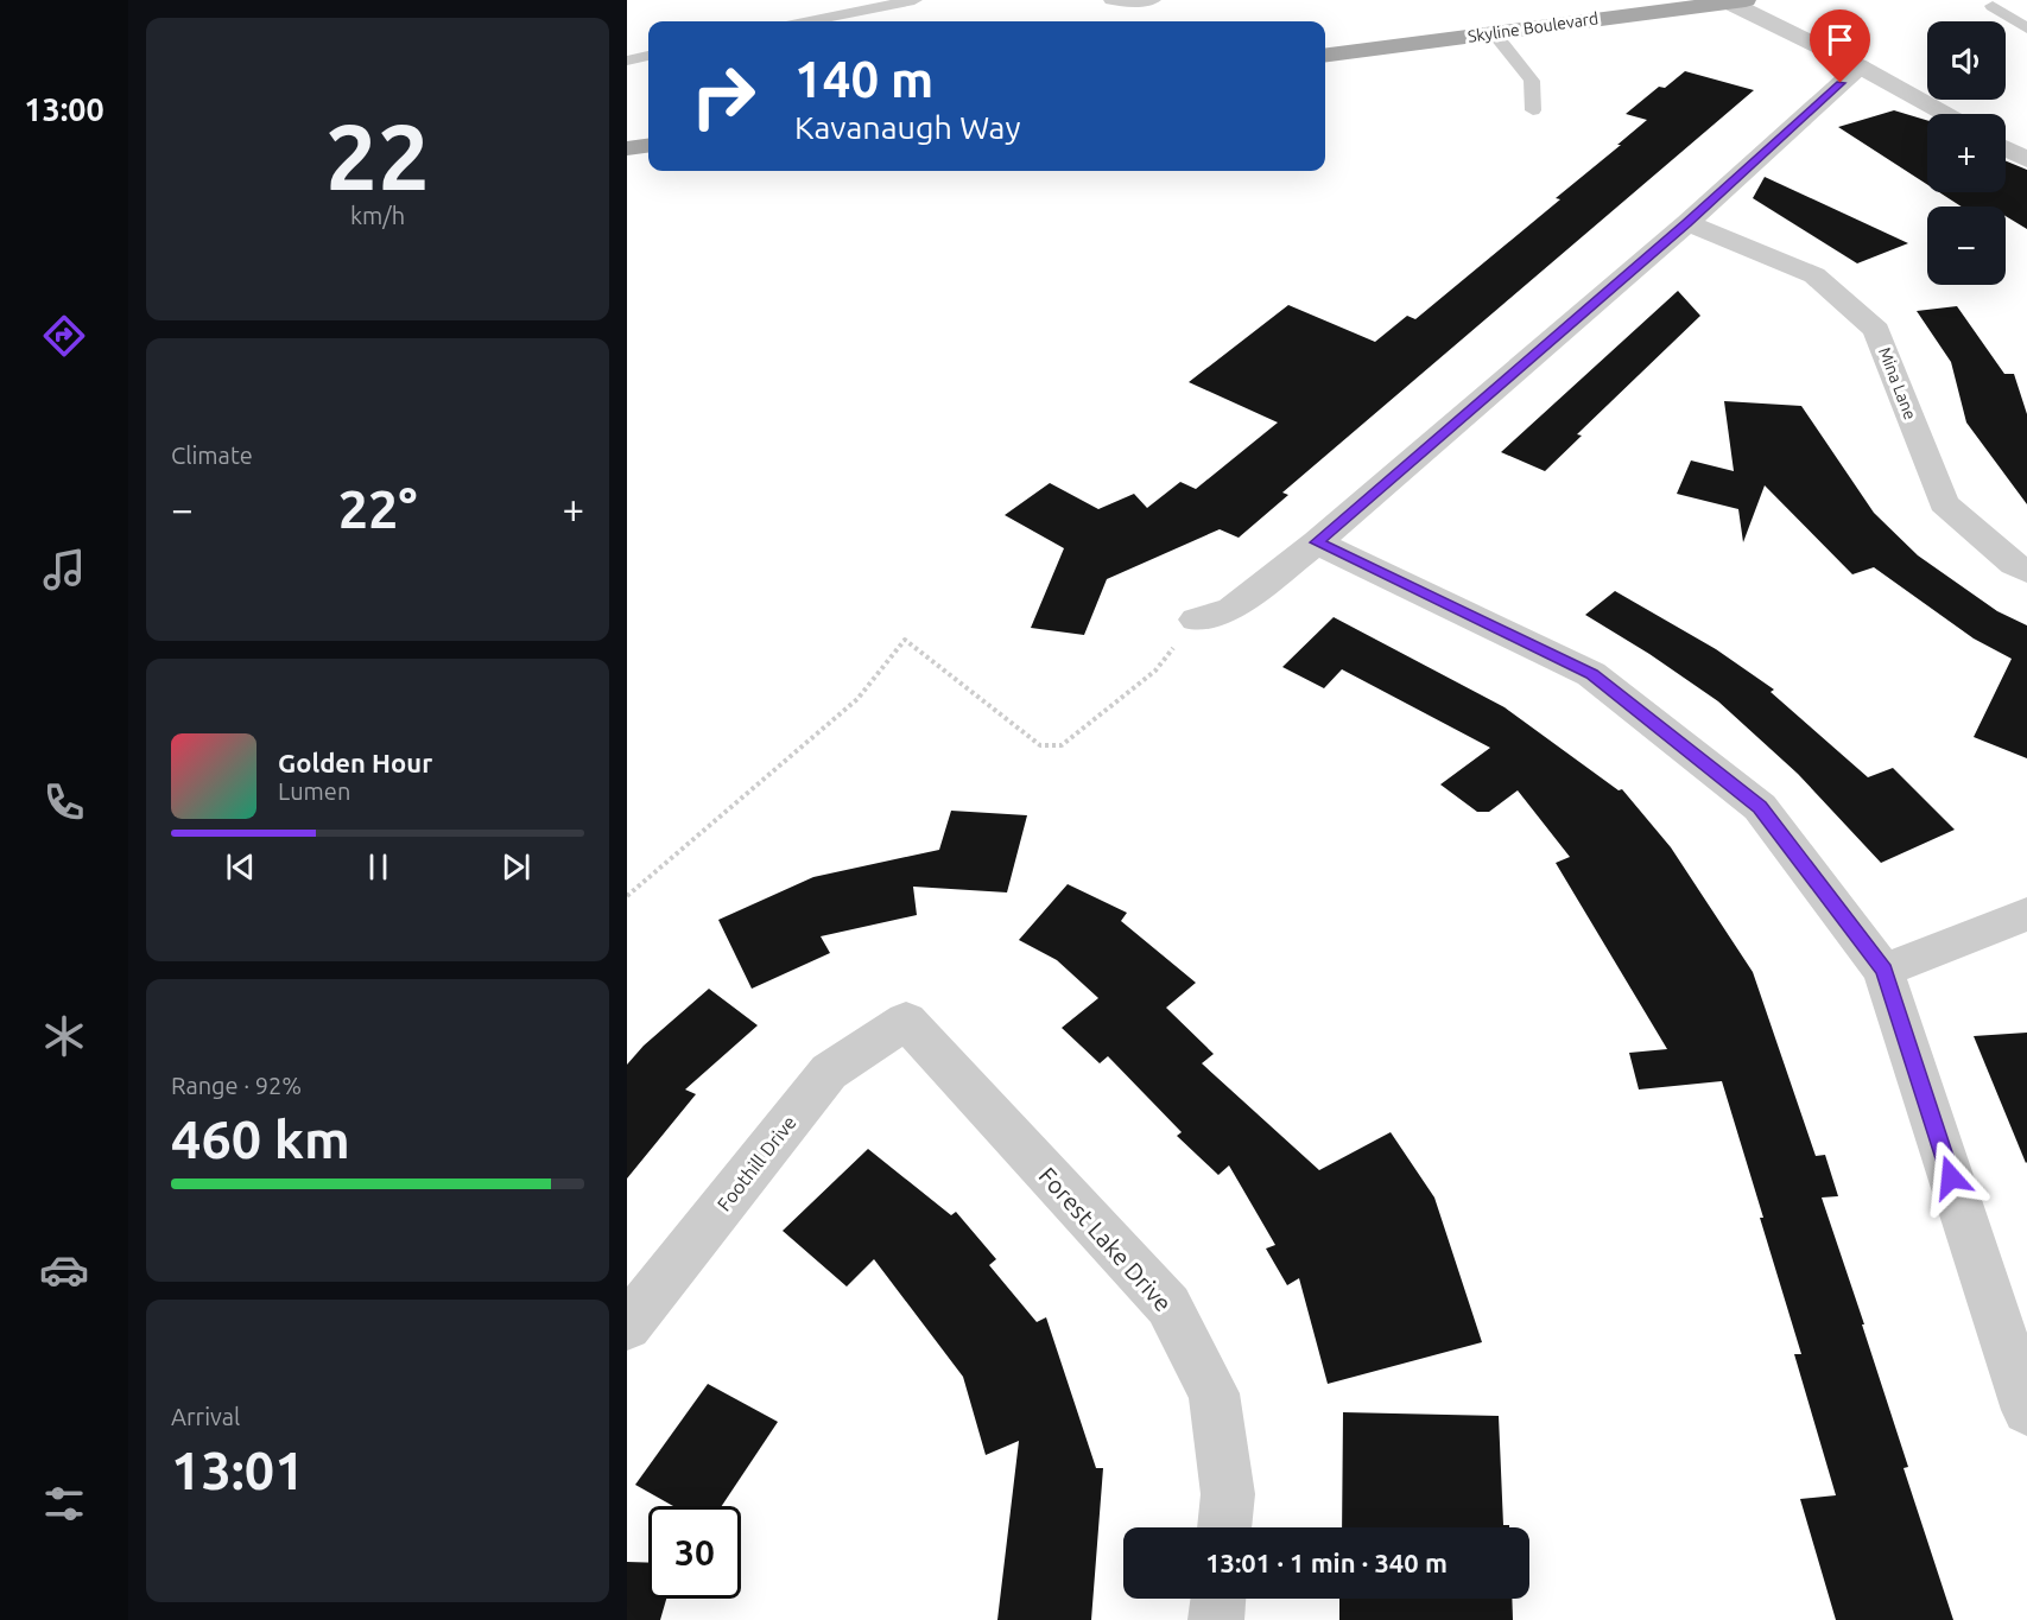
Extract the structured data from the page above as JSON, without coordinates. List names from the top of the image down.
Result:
{
  "streets": {
    "main road": ["Skyline Boulevard"],
    "street": ["Mina Lane", "Foothill Drive", "Forest Lake Drive"]
  },
  "crossings": [
    ["Foothill Drive", "Forest Lake Drive"]
  ],
  "page": {
    "tabs": "13:00",
    "tile": [
      ["22", "km/h"],
      "Climate",
      ["Range · 92%", "460 km"],
      ["Arrival", "13:01"]
    ],
    "map_buttons": ["+", "−"],
    "turn": ["140 m", "Kavanaugh Way"],
    "heat": ["−", "22°", "+"],
    "song": ["Golden Hour", "Lumen"],
    "limit": "30",
    "trip": "13:01 · 1 min · 340 m"
  }
}
